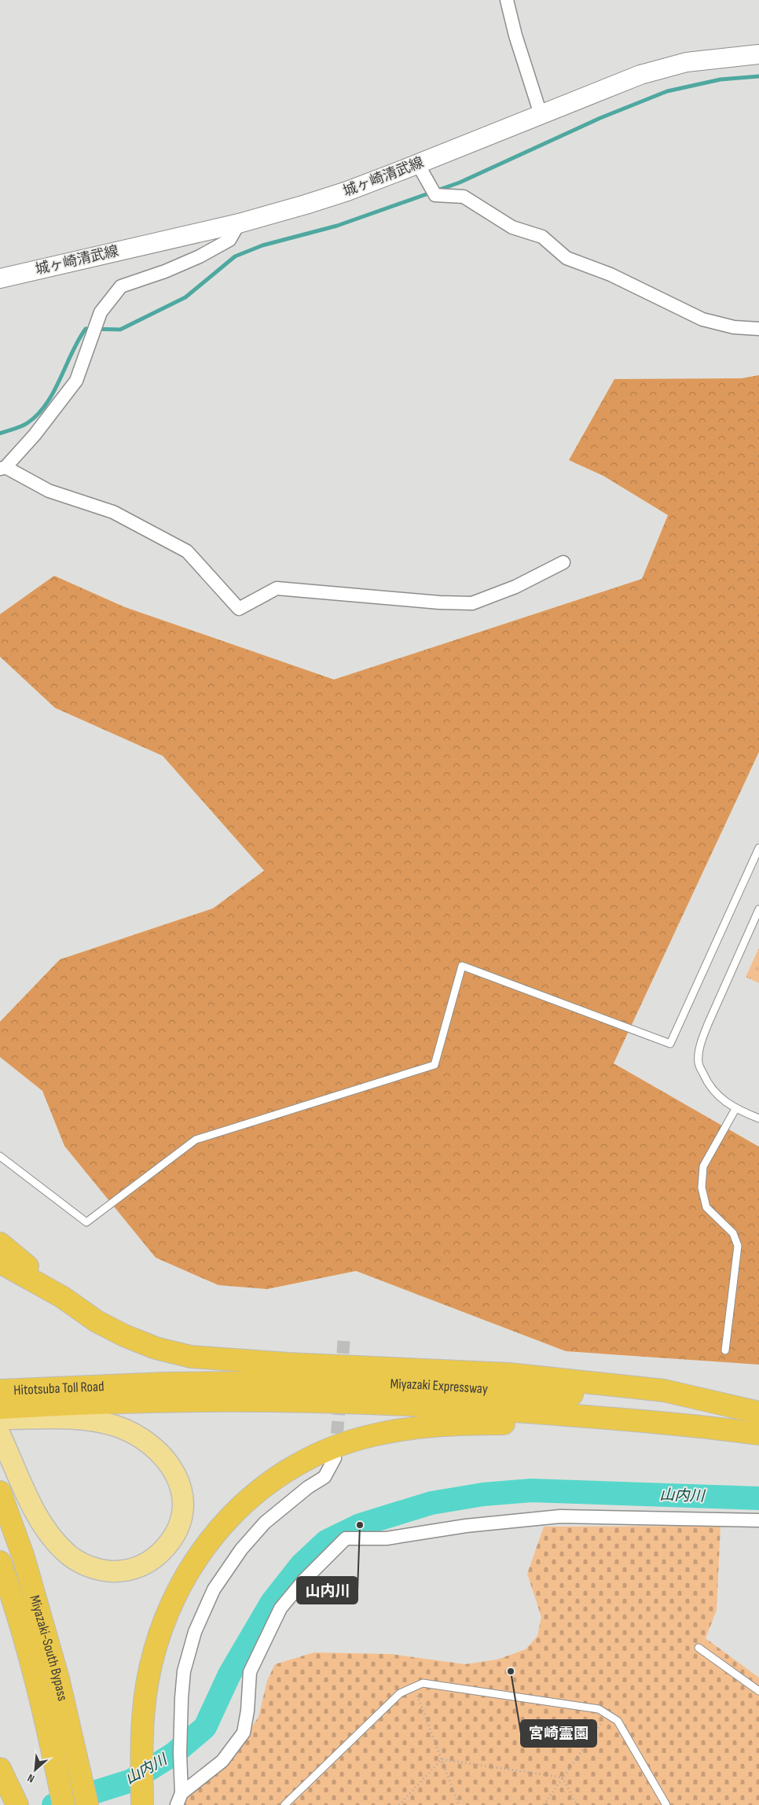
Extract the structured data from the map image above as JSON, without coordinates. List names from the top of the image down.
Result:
{
  "streets": {
    "highway": ["Miyazaki Expressway", "Miyazaki-South Bypass"],
    "main road": ["城ヶ崎清武線"]
  },
  "water": ["山内川"],
  "places": ["山内川", "宮崎霊園"],
  "north": "bottom left"
}
